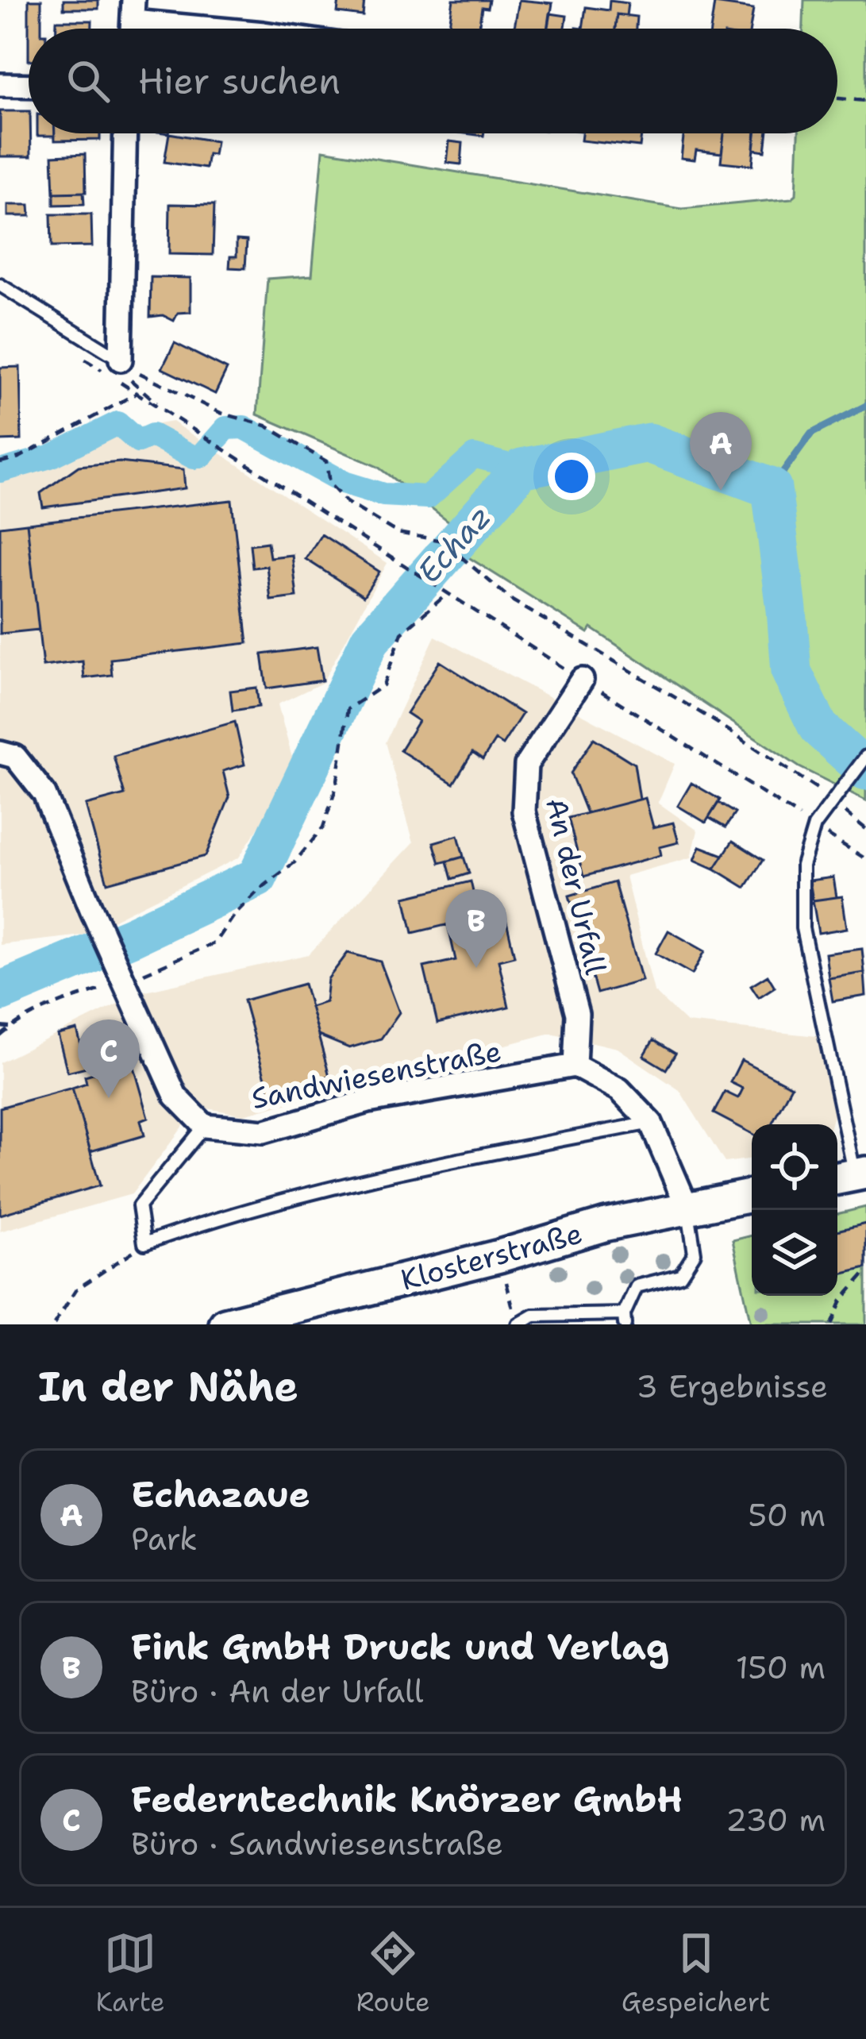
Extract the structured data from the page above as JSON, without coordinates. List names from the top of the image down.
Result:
{
  "streets": {
    "main road": ["Klosterstraße"],
    "street": ["An der Urfall", "Sandwiesenstraße"]
  },
  "crossings": [
    ["An der Urfall", "Sandwiesenstraße"]
  ],
  "water": ["Echaz"],
  "page": {
    "search": "Hier suchen",
    "pins": ["A", "B", "C"],
    "heading": ["In der Nähe", "3 Ergebnisse"],
    "list": [
      {
        "mark": "A",
        "name": "Echazaue",
        "note": "Park",
        "value": "50 m"
      },
      {
        "mark": "B",
        "name": "Fink GmbH Druck und Verlag",
        "note": "Büro · An der Urfall",
        "value": "150 m"
      },
      {
        "mark": "C",
        "name": "Federntechnik Knörzer GmbH",
        "note": "Büro · Sandwiesenstraße",
        "value": "230 m"
      }
    ],
    "nav": ["Karte", "Route", "Gespeichert"]
  }
}
